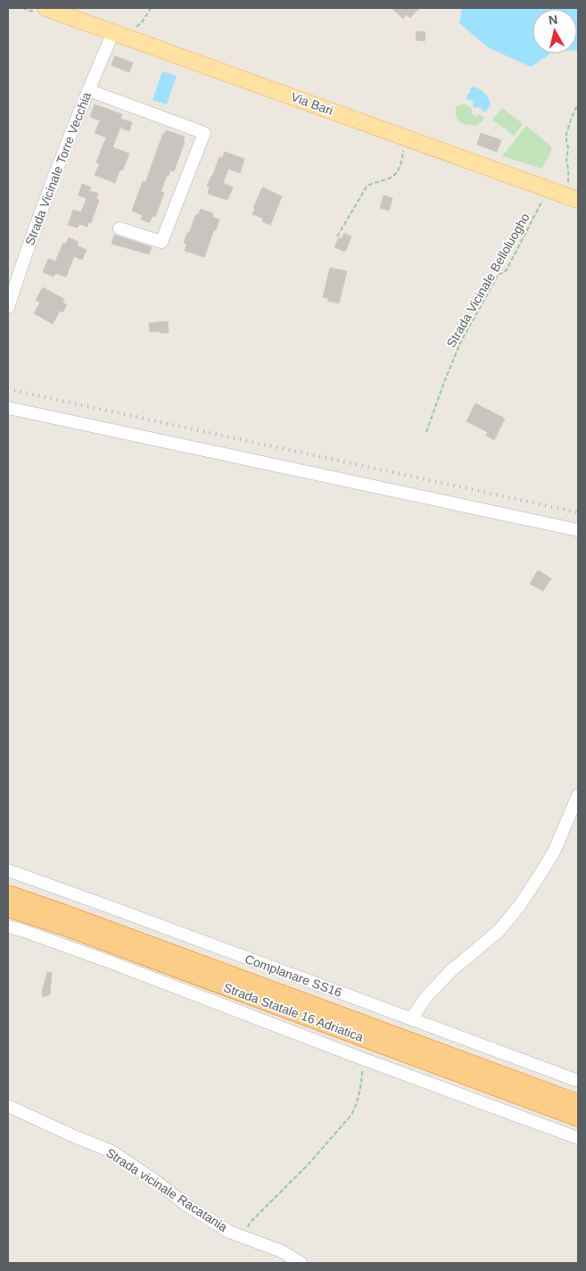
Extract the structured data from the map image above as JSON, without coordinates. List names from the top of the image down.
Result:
{
  "streets": {
    "highway": ["Strada Statale 16 Adriatica"],
    "main road": ["Via Bari"],
    "street": ["Strada Vicinale Torre Vecchia", "Complanare SS16", "Strada vicinale Racatania"],
    "path": ["Strada Vicinale Belloluogho"]
  },
  "crossings": [
    ["Via Bari", "Strada Vicinale Torre Vecchia"],
    ["Via Bari", "Strada Vicinale Belloluogho"]
  ],
  "north": "top"
}
